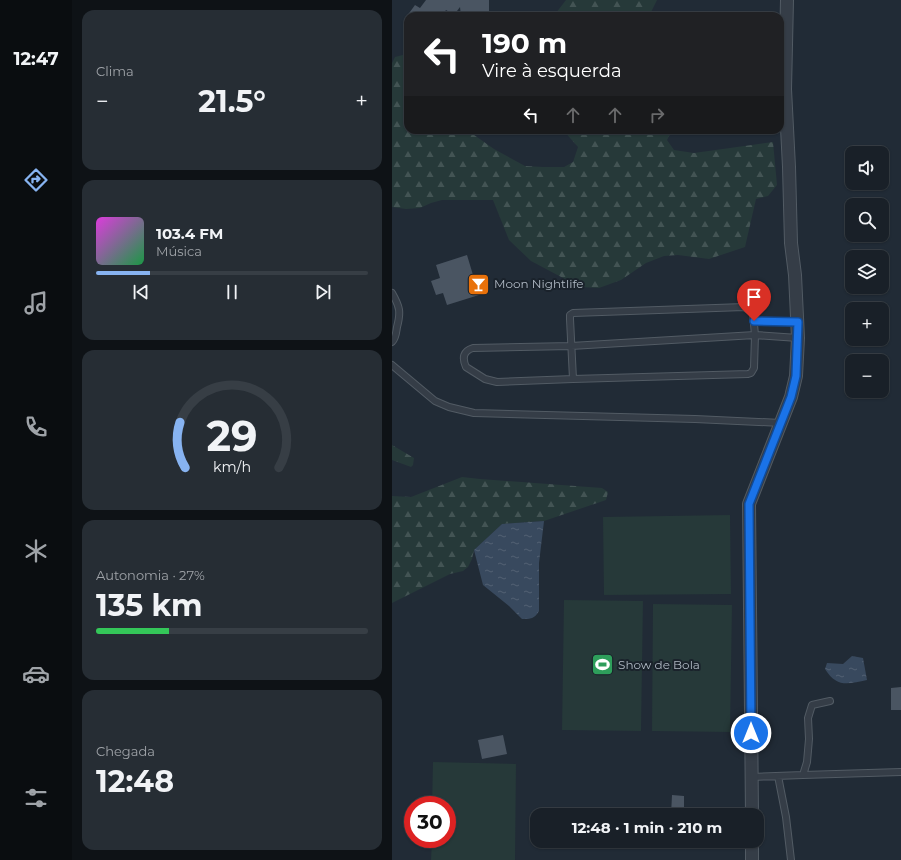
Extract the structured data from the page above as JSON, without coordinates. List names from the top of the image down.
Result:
{
  "places": {
    "bar": ["Moon Nightlife"],
    "sports": ["Show de Bola"]
  },
  "page": {
    "tabs": "12:47",
    "tile": [
      "Clima",
      ["Autonomia · 27%", "135 km"],
      ["Chegada", "12:48"]
    ],
    "turn": ["190 m", "Vire à esquerda"],
    "heat": ["−", "21.5°", "+"],
    "map_buttons": ["+", "−"],
    "song": ["103.4 FM", "Música"],
    "limit": "30",
    "trip": "12:48 · 1 min · 210 m",
    "gauge": ["29", "km/h"]
  }
}
